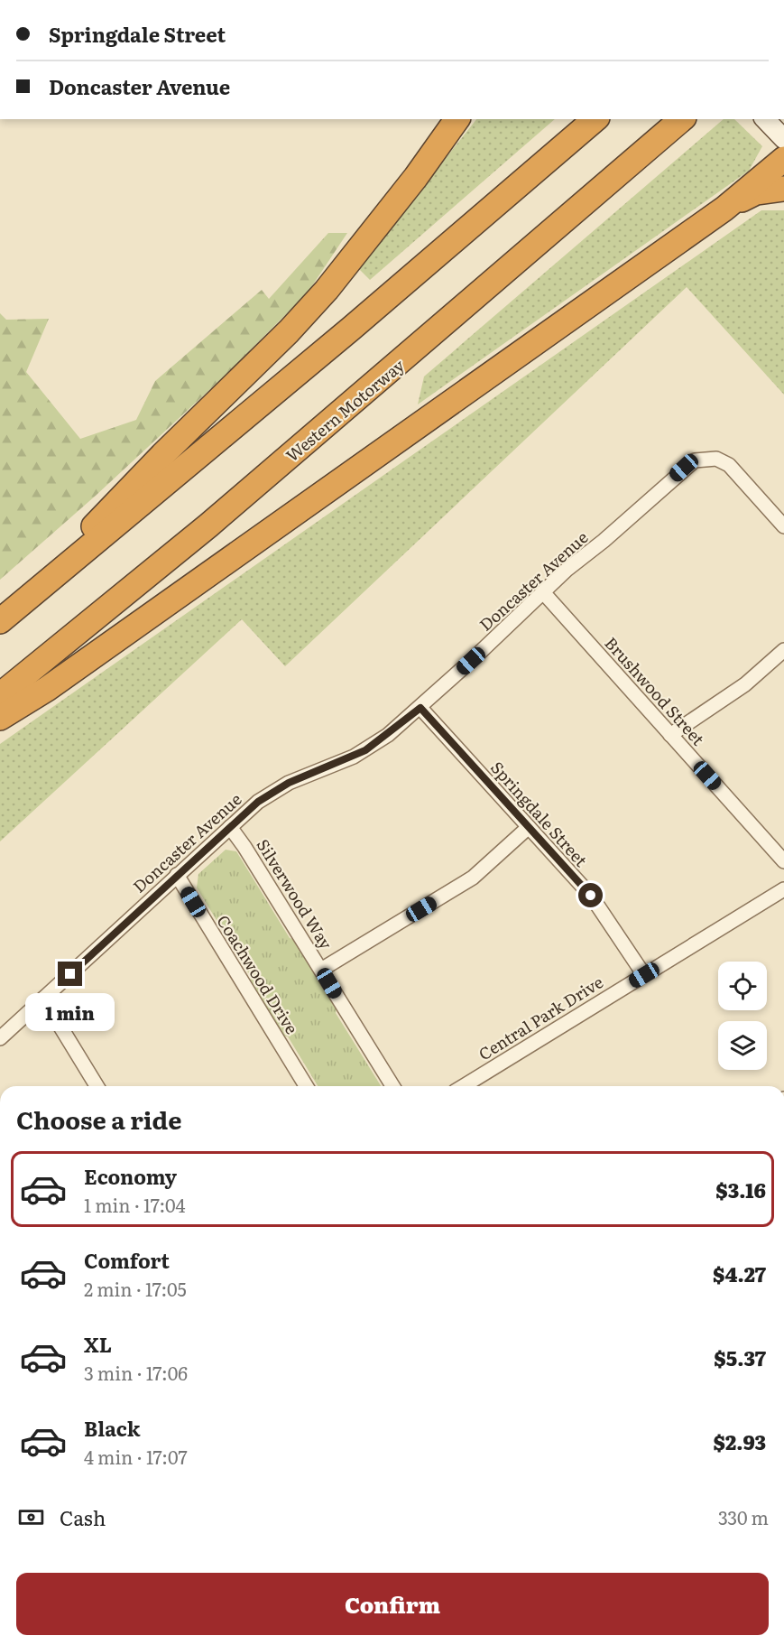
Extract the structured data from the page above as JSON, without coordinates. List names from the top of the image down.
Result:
{
  "streets": {
    "highway": ["Western Motorway"],
    "street": [
      "Doncaster Avenue",
      "Brushwood Street",
      "Springdale Street",
      "Silverwood Way",
      "Coachwood Drive",
      "Central Park Drive"
    ]
  },
  "crossings": [
    ["Doncaster Avenue", "Brushwood Street"],
    ["Doncaster Avenue", "Springdale Street"],
    ["Doncaster Avenue", "Silverwood Way"],
    ["Doncaster Avenue", "Coachwood Drive"],
    ["Springdale Street", "Central Park Drive"]
  ],
  "page": {
    "banner": ["Springdale Street", "Doncaster Avenue"],
    "bubble": "1 min",
    "heading": "Choose a ride",
    "list": [
      {
        "name": "Economy",
        "note": "1 min · 17:04",
        "value": "$3.16"
      },
      {
        "name": "Comfort",
        "note": "2 min · 17:05",
        "value": "$4.27"
      },
      {
        "name": "XL",
        "note": "3 min · 17:06",
        "value": "$5.37"
      },
      {
        "name": "Black",
        "note": "4 min · 17:07",
        "value": "$2.93"
      }
    ],
    "pay": ["Cash", "330 m"],
    "buttons": "Confirm"
  }
}
